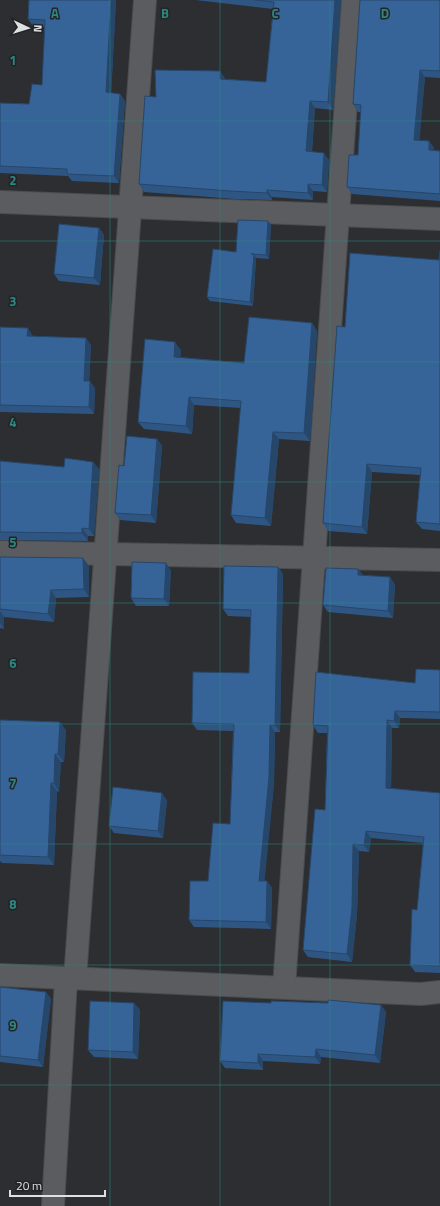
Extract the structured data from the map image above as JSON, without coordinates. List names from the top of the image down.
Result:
{
  "scale_bar": "20 m",
  "north": "right",
  "grid": {
    "columns": [
      "A",
      "B",
      "C",
      "D"
    ],
    "rows": [
      "1",
      "2",
      "3",
      "4",
      "5",
      "6",
      "7",
      "8",
      "9"
    ]
  }
}
